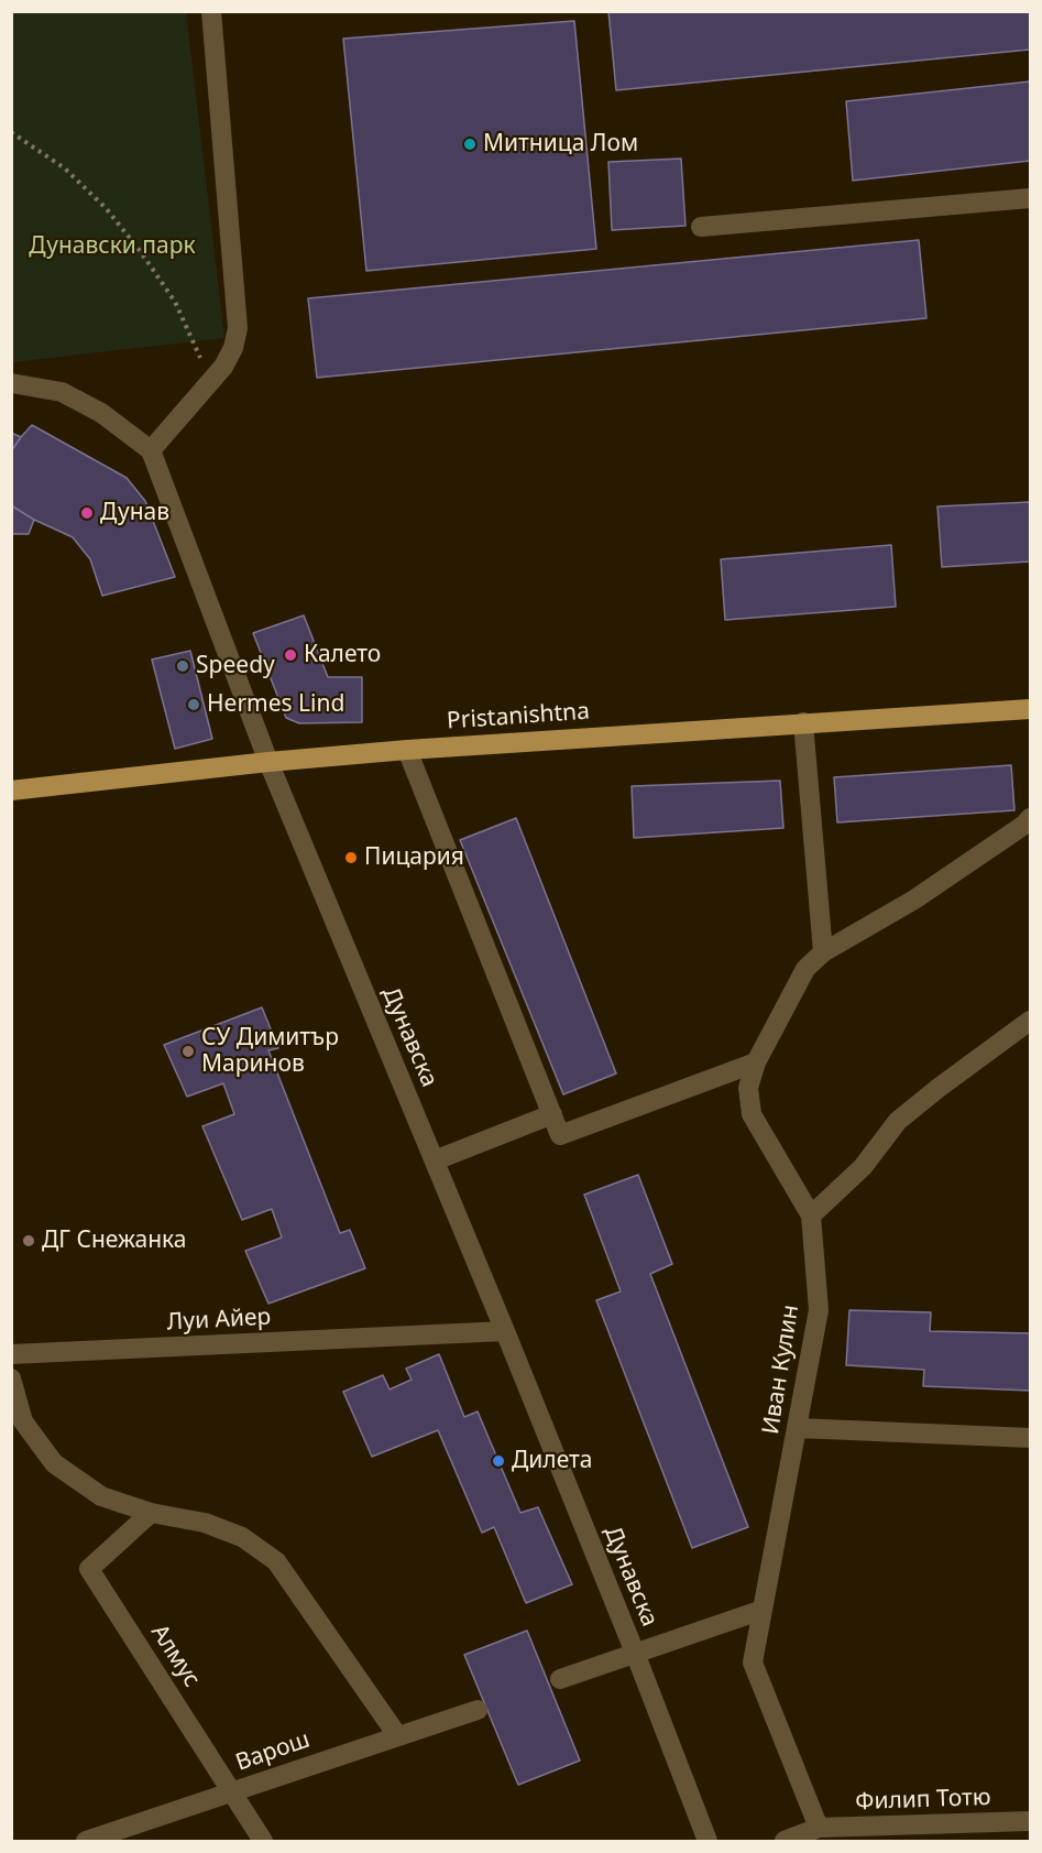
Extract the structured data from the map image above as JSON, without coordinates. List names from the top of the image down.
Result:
{
  "streets": {
    "main road": ["Pristanishtna"],
    "street": [
      "Дунавска",
      "Луи Айер",
      "Иван Кулин",
      "Алмус",
      "Варош",
      "Филип Тотю"
    ]
  },
  "crossings": [
    ["Pristanishtna", "Дунавска"],
    ["Дунавска", "Луи Айер"],
    ["Иван Кулин", "Филип Тотю"],
    ["Алмус", "Варош"]
  ],
  "parks": ["Дунавски парк"],
  "places": [
    "Митница Лом",
    "Дунав",
    "Калето",
    "Speedy",
    "Hermes Lind",
    "Пицария",
    "СУ Димитър Маринов",
    "ДГ Снежанка",
    "Дилета"
  ]
}
